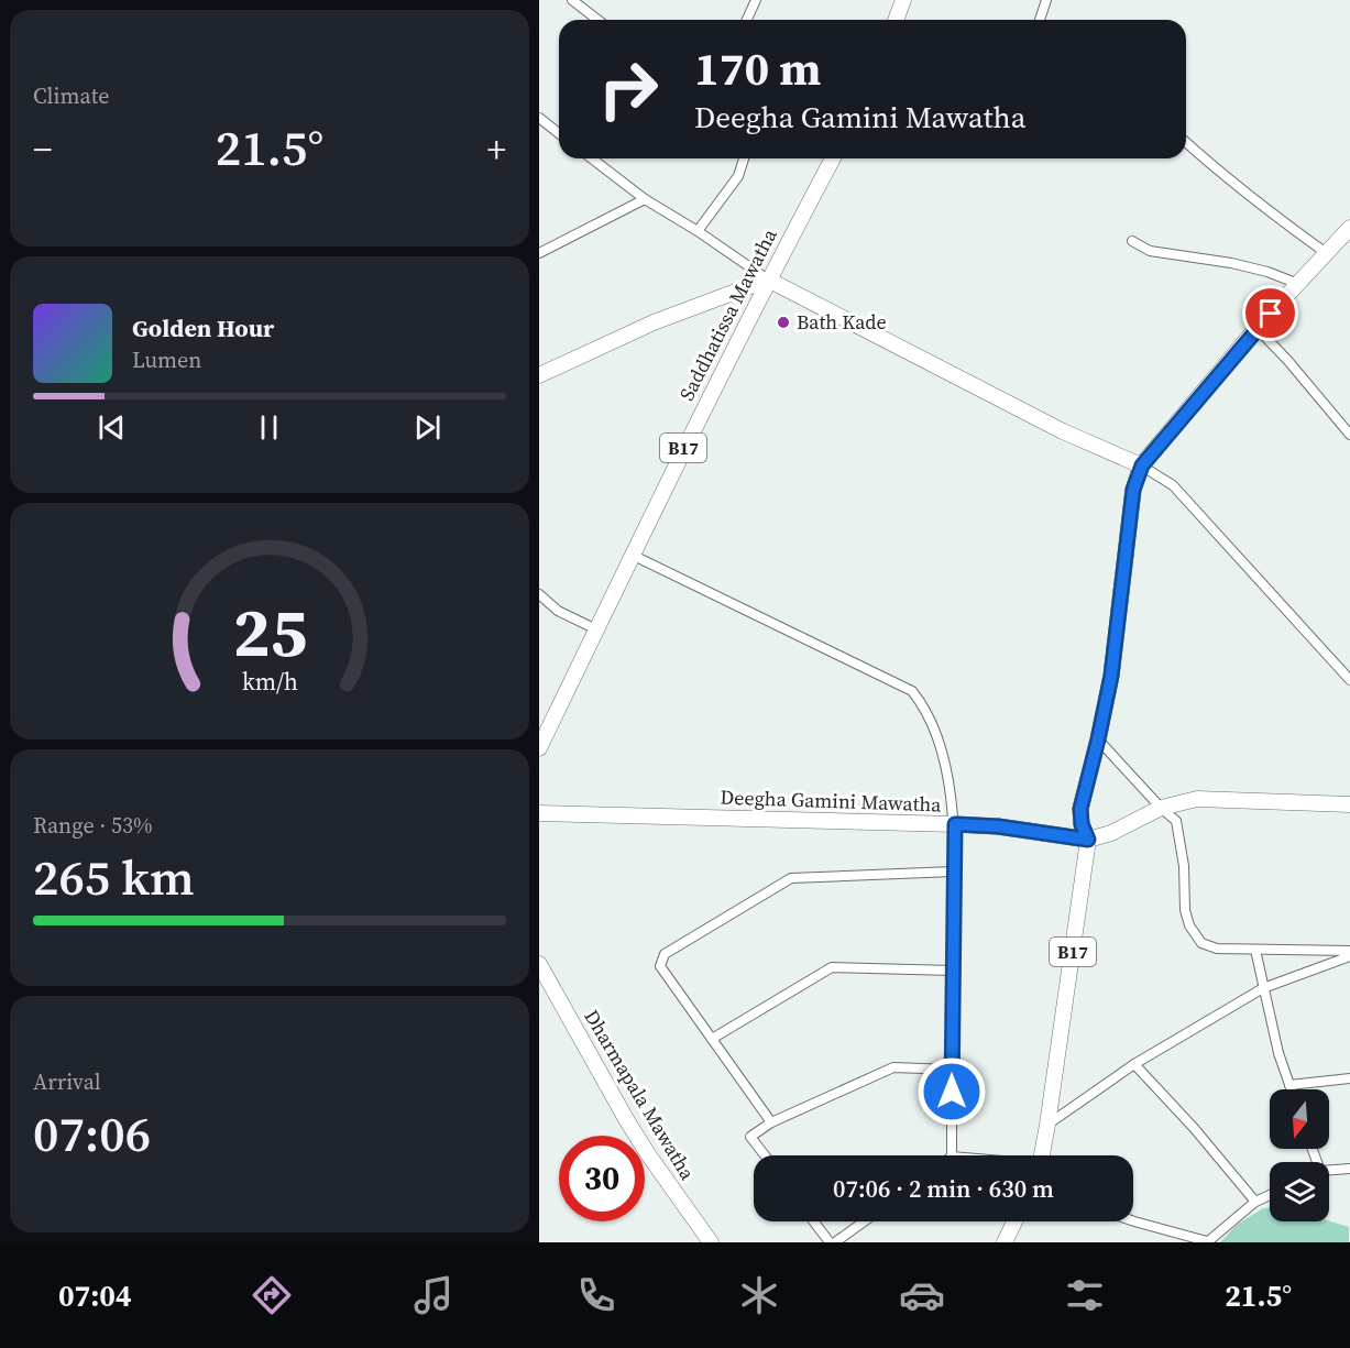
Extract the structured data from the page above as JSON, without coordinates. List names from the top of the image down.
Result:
{
  "streets": {
    "main road": [
      "Saddhatissa Mawatha",
      "B17",
      "Deegha Gamini Mawatha",
      "Dharmapala Mawatha"
    ]
  },
  "crossings": [
    ["B17", "Deegha Gamini Mawatha"]
  ],
  "places": ["Bath Kade"],
  "north": "bottom",
  "page": {
    "tile": [
      "Climate",
      ["Range · 53%", "265 km"],
      ["Arrival", "07:06"]
    ],
    "turn": ["170 m", "Deegha Gamini Mawatha"],
    "heat": ["−", "21.5°", "+"],
    "song": ["Golden Hour", "Lumen"],
    "limit": "30",
    "trip": "07:06 · 2 min · 630 m",
    "tabs": ["07:04", "21.5°"],
    "gauge": ["25", "km/h"]
  }
}
